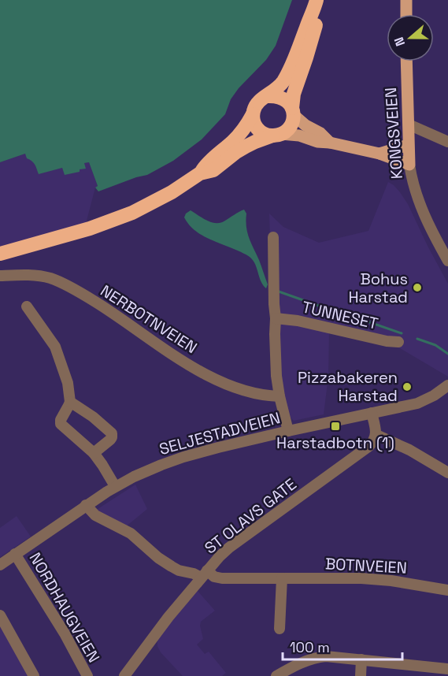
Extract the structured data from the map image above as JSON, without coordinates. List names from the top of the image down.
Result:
{
  "streets": {
    "main road": ["KONGSVEIEN"],
    "street": [
      "TUNNESET",
      "NERBOTNVEIEN",
      "SELJESTADVEIEN",
      "ST OLAVS GATE",
      "BOTNVEIEN",
      "NORDHAUGVEIEN"
    ]
  },
  "crossings": [
    ["SELJESTADVEIEN", "BOTNVEIEN"],
    ["SELJESTADVEIEN", "NORDHAUGVEIEN"],
    ["ST OLAVS GATE", "BOTNVEIEN"]
  ],
  "places": {
    "other": ["Bohus Harstad", "Pizzabakeren Harstad"],
    "transit": ["Harstadbotn (1)"]
  },
  "scale_bar": "100 m",
  "north": "left"
}
